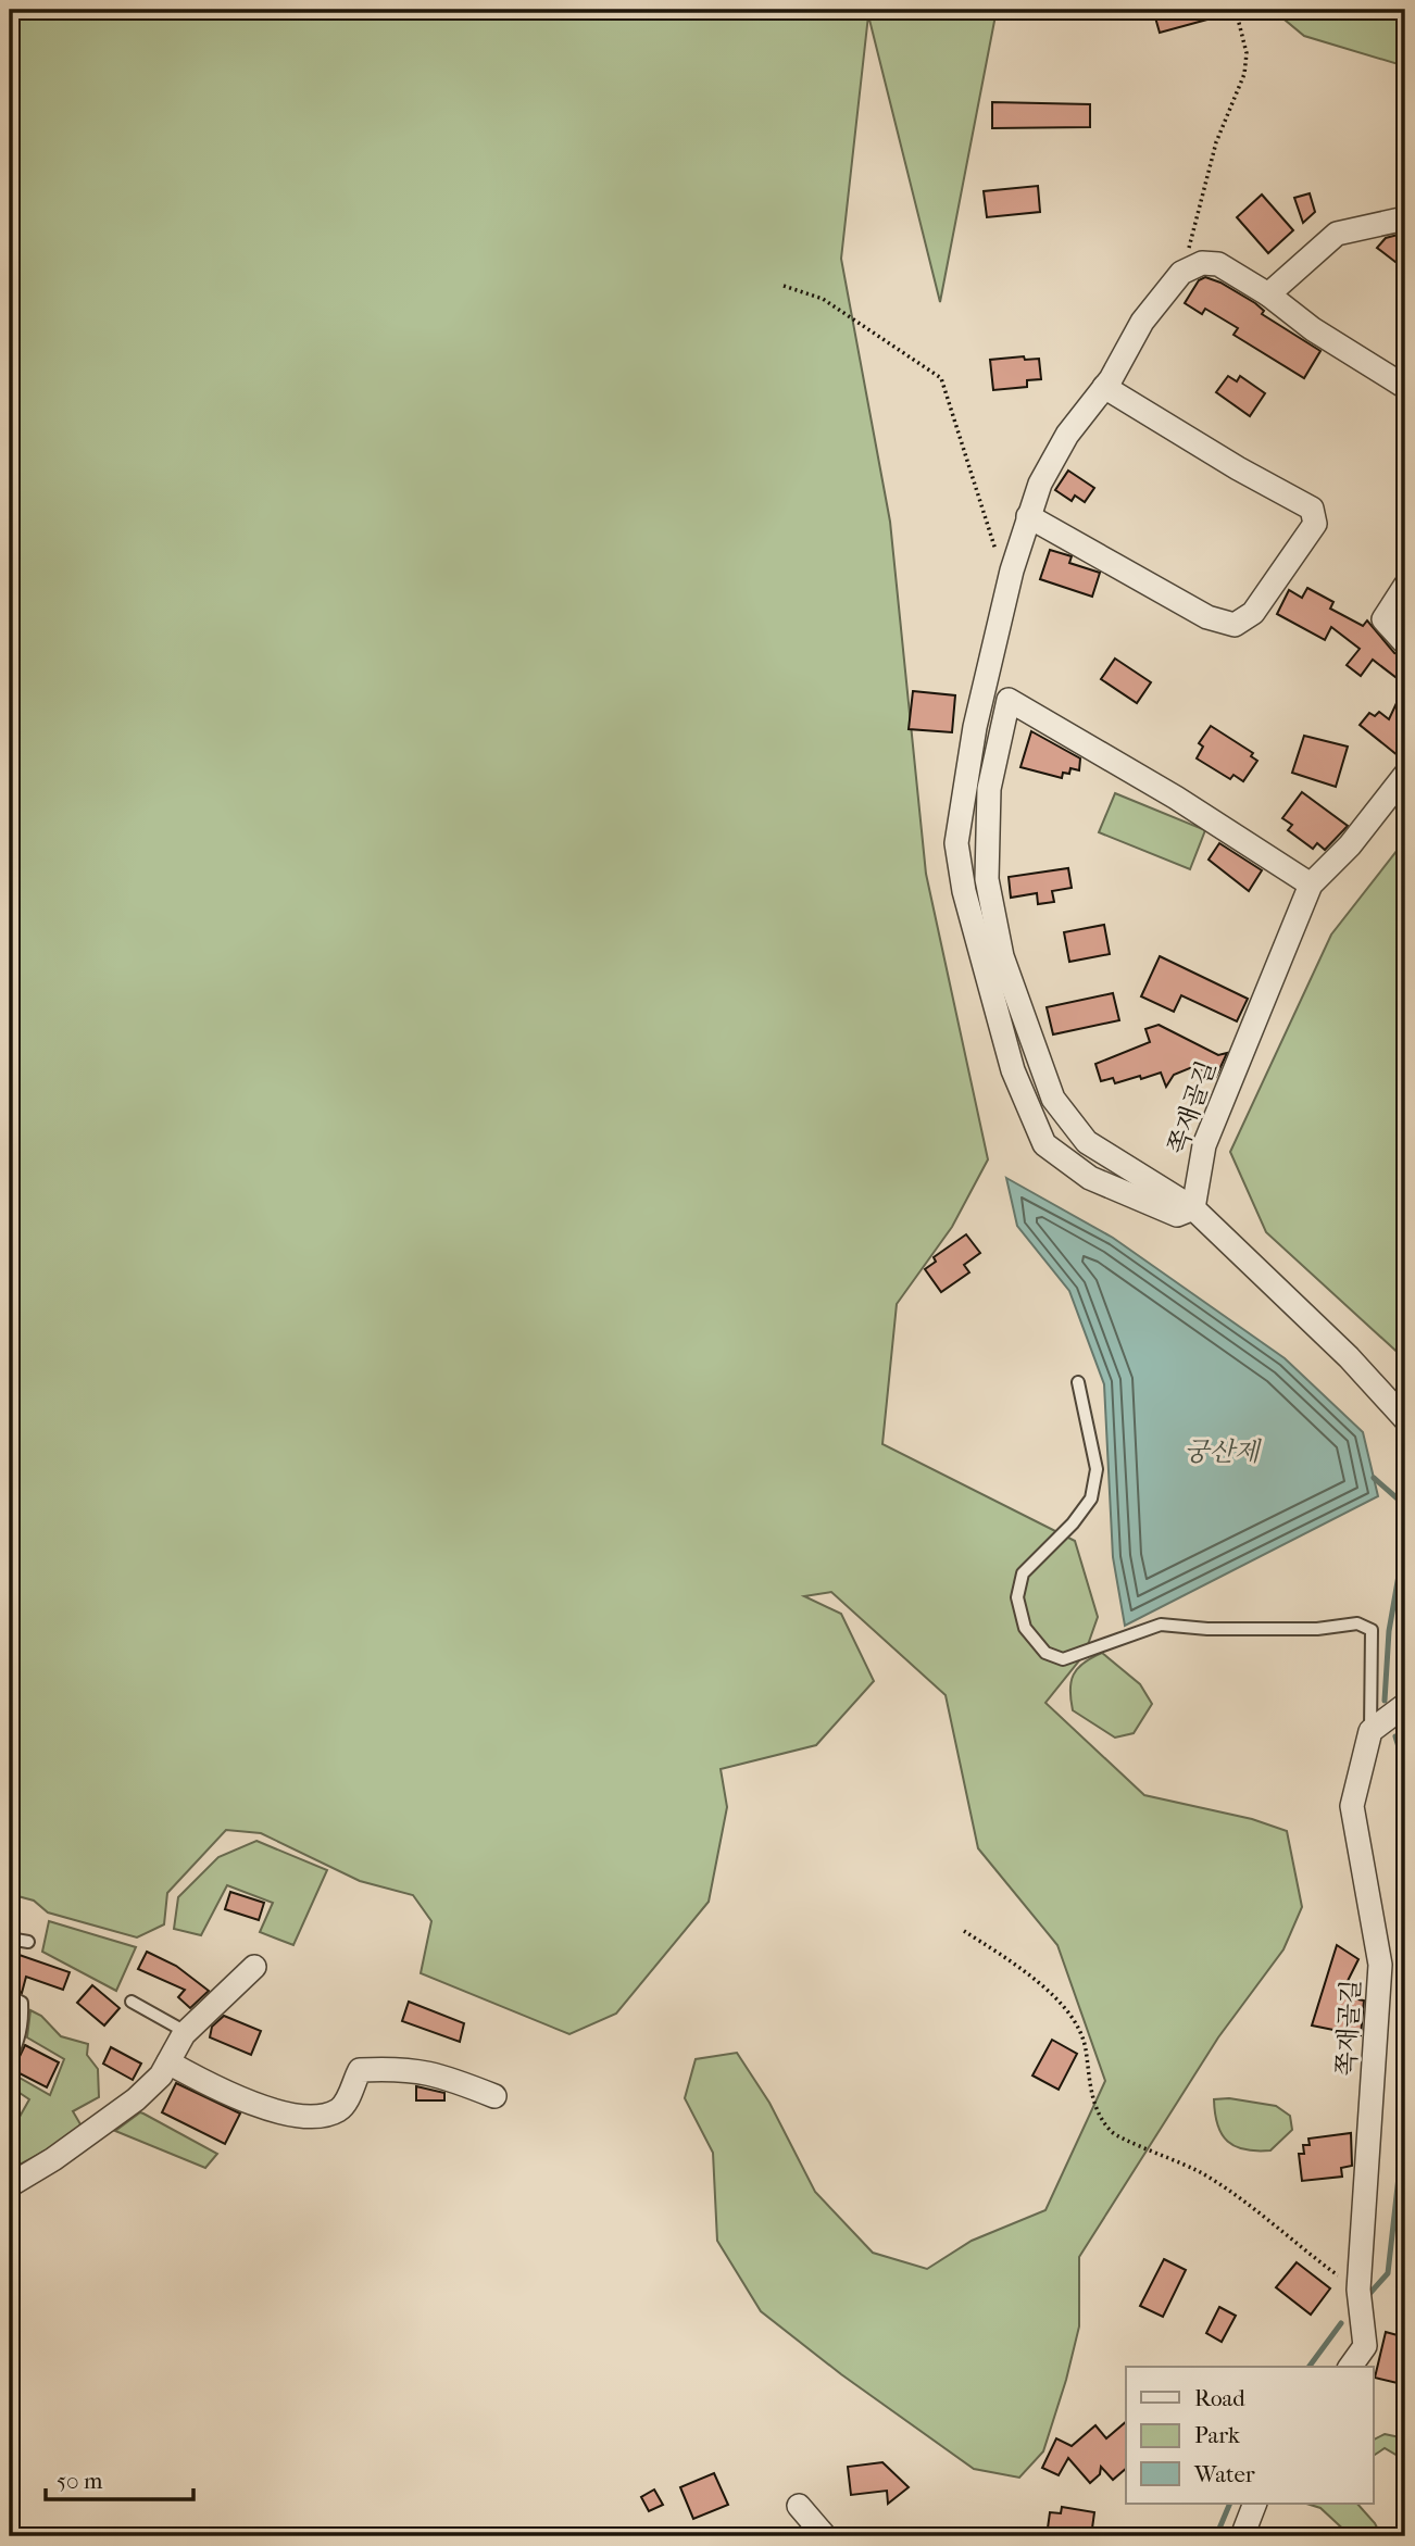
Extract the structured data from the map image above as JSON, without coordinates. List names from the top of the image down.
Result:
{
  "streets": {
    "street": ["쪽재골길"]
  },
  "water": ["궁산제"],
  "legend": ["Road", "Park", "Water"],
  "scale_bar": "50 m"
}
